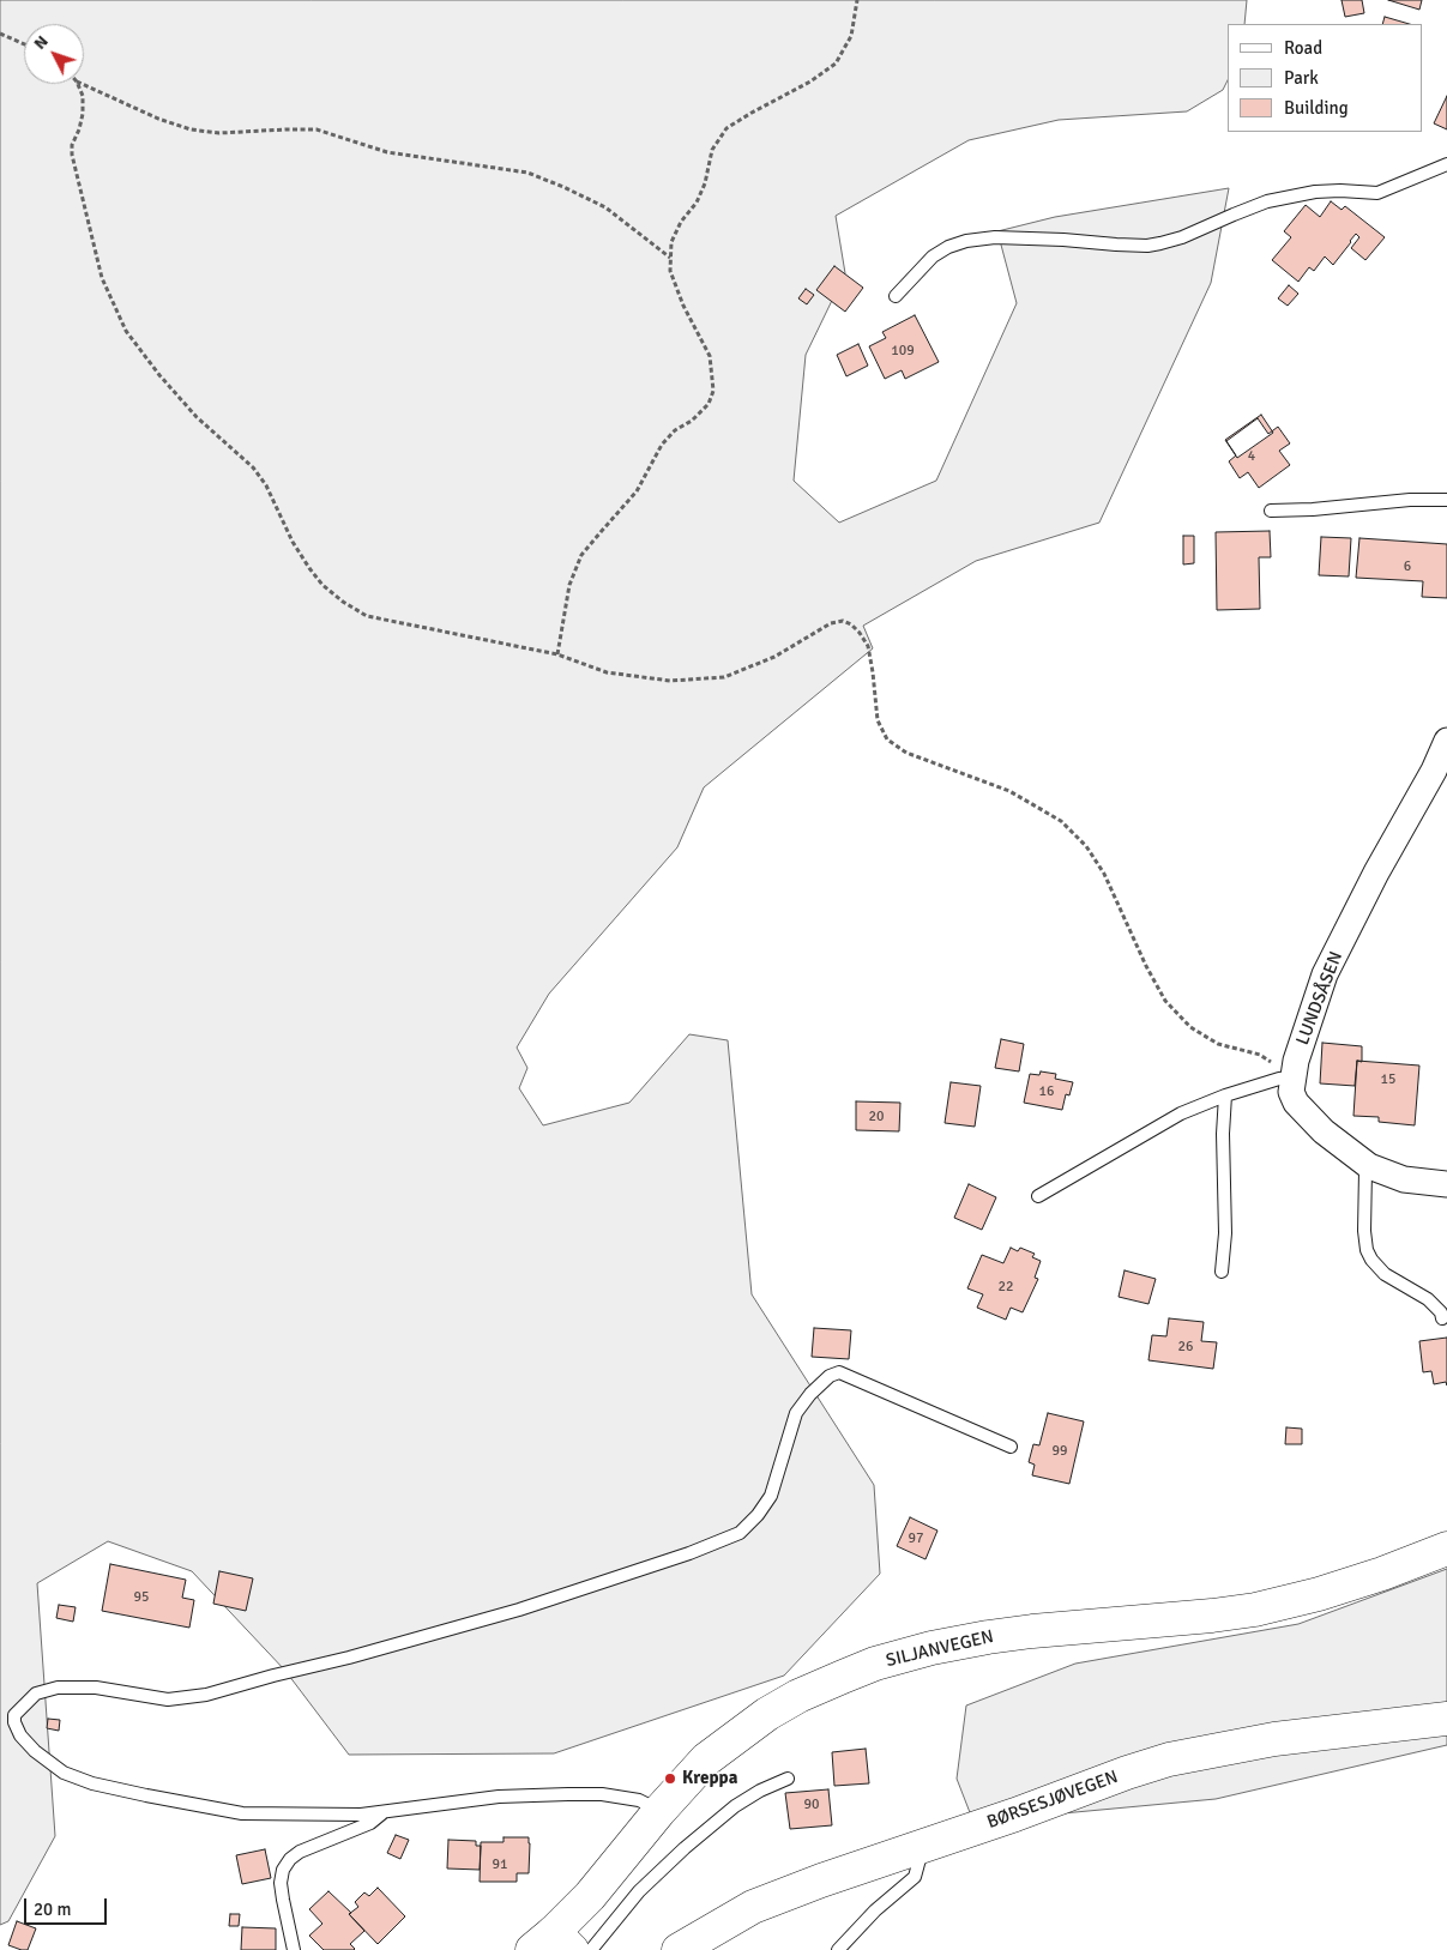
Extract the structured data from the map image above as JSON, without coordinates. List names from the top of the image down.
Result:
{
  "streets": {
    "main road": ["SILJANVEGEN", "BØRSESJØVEGEN"],
    "street": ["LUNDSÅSEN"]
  },
  "places": ["Kreppa"],
  "house_numbers": [
    "109",
    "4",
    "6",
    "15",
    "16",
    "20",
    "22",
    "26",
    "99",
    "97",
    "95",
    "90",
    "91"
  ],
  "legend": ["Road", "Park", "Building"],
  "scale_bar": "20 m",
  "north": "top left"
}
